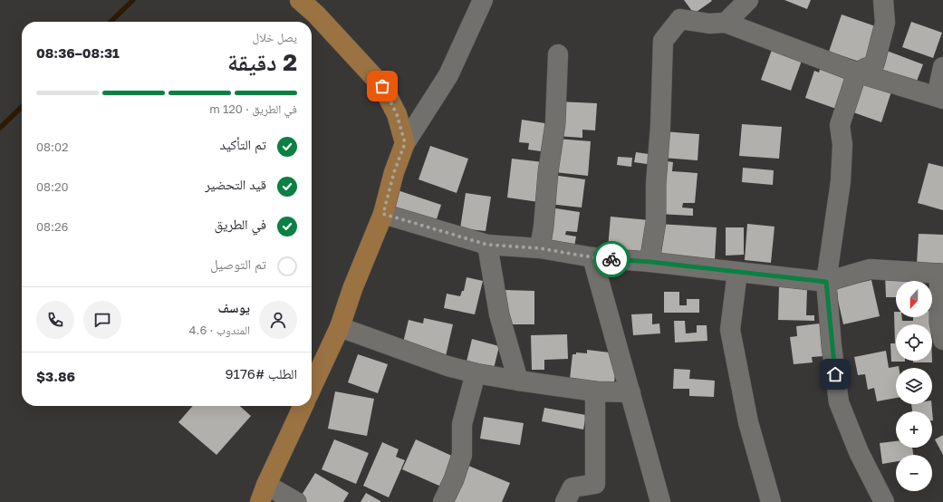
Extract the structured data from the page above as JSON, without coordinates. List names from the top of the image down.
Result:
{
  "north": "bottom",
  "page": {
    "heading": ["2 دقيقة", "يصل خلال", "08:31–08:36"],
    "panel": [
      "يوسف",
      "المندوب · 4.6",
      "الطلب #9176",
      "$3.86"
    ],
    "bar": "في الطريق · 120 m",
    "list": [
      ["تم التأكيد", "08:02"],
      ["قيد التحضير", "08:20"],
      ["في الطريق", "08:26"],
      "تم التوصيل"
    ],
    "map_buttons": ["+", "−"]
  }
}
